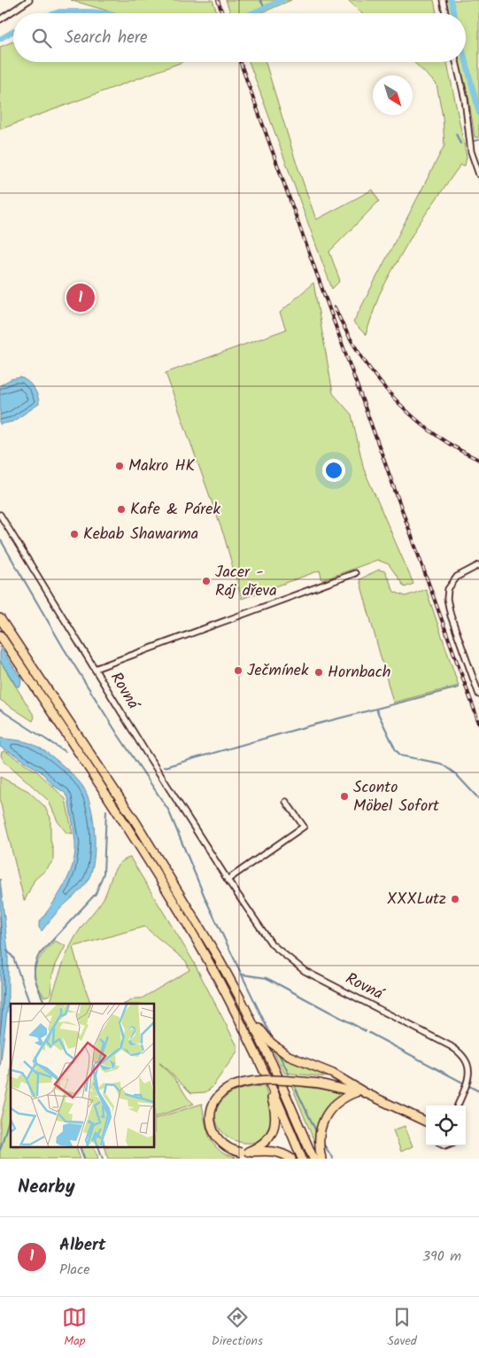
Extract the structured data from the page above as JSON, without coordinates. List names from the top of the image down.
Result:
{
  "streets": {
    "street": ["Rovná"]
  },
  "places": [
    "Makro HK",
    "Kafe & Párek",
    "Kebab Shawarma",
    "Jacer - Ráj dřeva",
    "Ječmínek",
    "Hornbach",
    "Sconto Möbel Sofort",
    "XXXLutz"
  ],
  "north": "bottom right",
  "page": {
    "search": "Search here",
    "pins": "1",
    "heading": "Nearby",
    "list": [
      {
        "mark": "1",
        "name": "Albert",
        "note": "Place",
        "value": "390 m"
      }
    ],
    "nav": ["Map", "Directions", "Saved"]
  }
}
